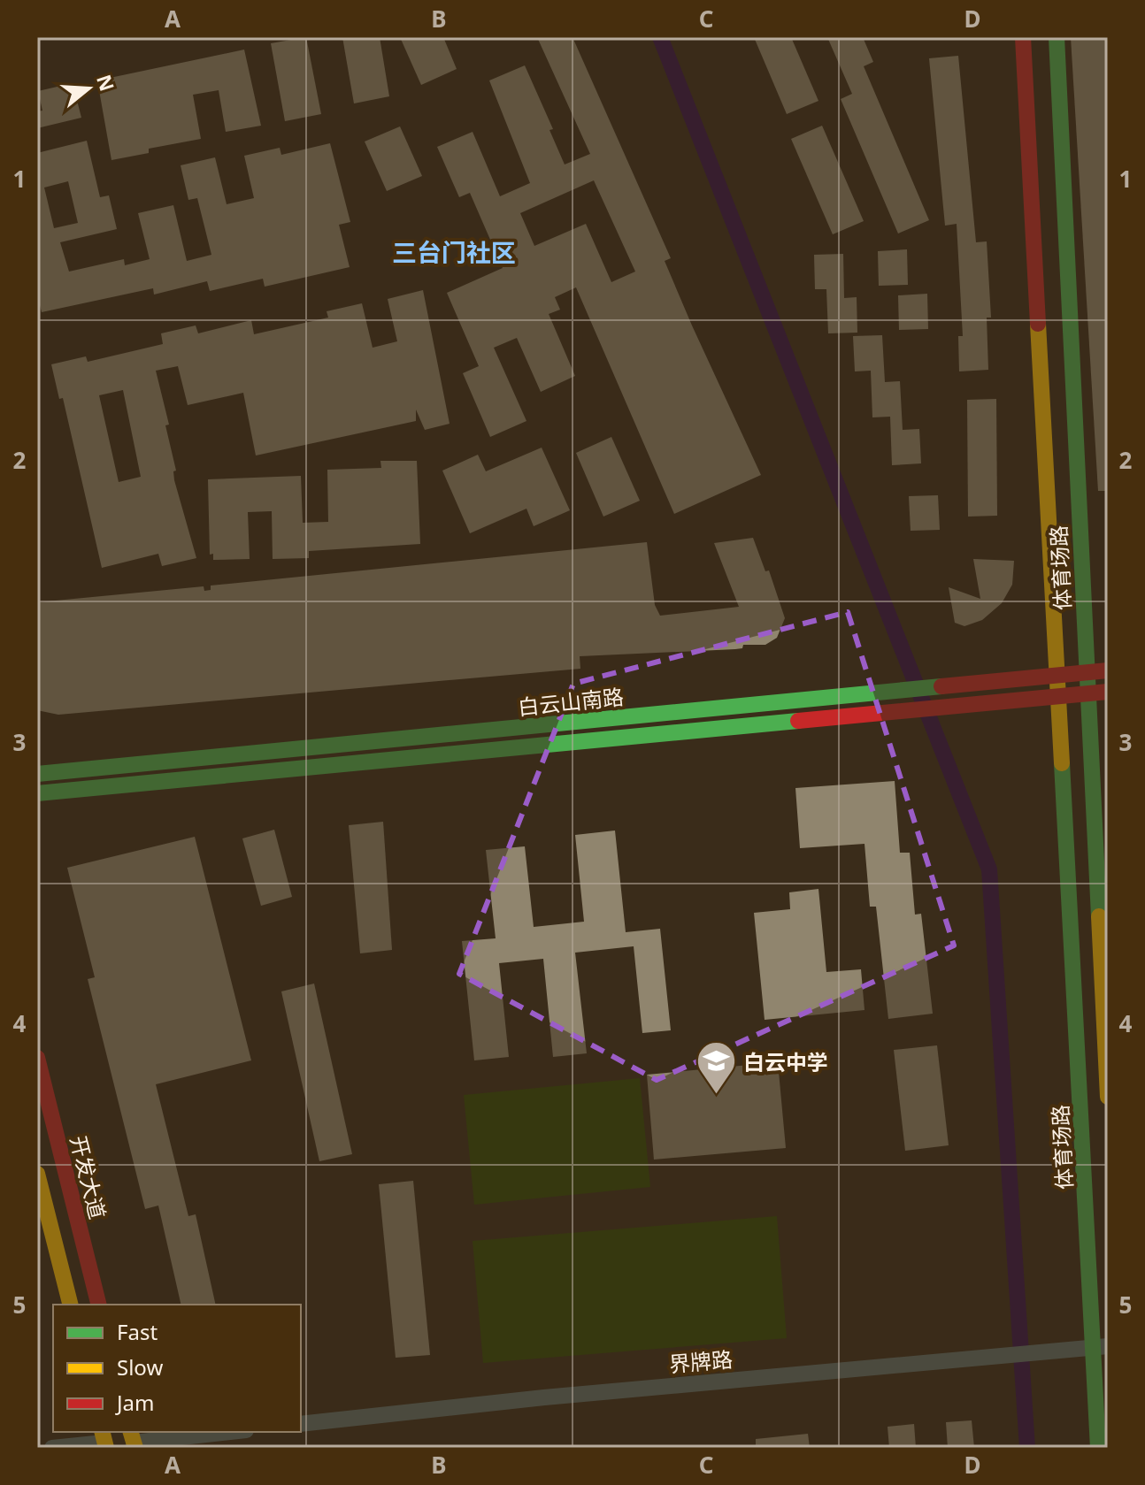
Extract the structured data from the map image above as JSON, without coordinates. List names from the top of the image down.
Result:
{
  "streets": {
    "main road": ["体育场路", "白云山南路", "开发大道"],
    "street": ["界牌路"]
  },
  "crossings": [
    ["体育场路", "白云山南路"],
    ["体育场路", "界牌路"]
  ],
  "districts": ["三台门社区"],
  "places": {
    "school or university": ["白云中学"]
  },
  "legend": ["Fast", "Slow", "Jam"],
  "north": "right",
  "grid": {
    "columns": [
      "A",
      "B",
      "C",
      "D"
    ],
    "rows": [
      "1",
      "2",
      "3",
      "4",
      "5"
    ]
  }
}
